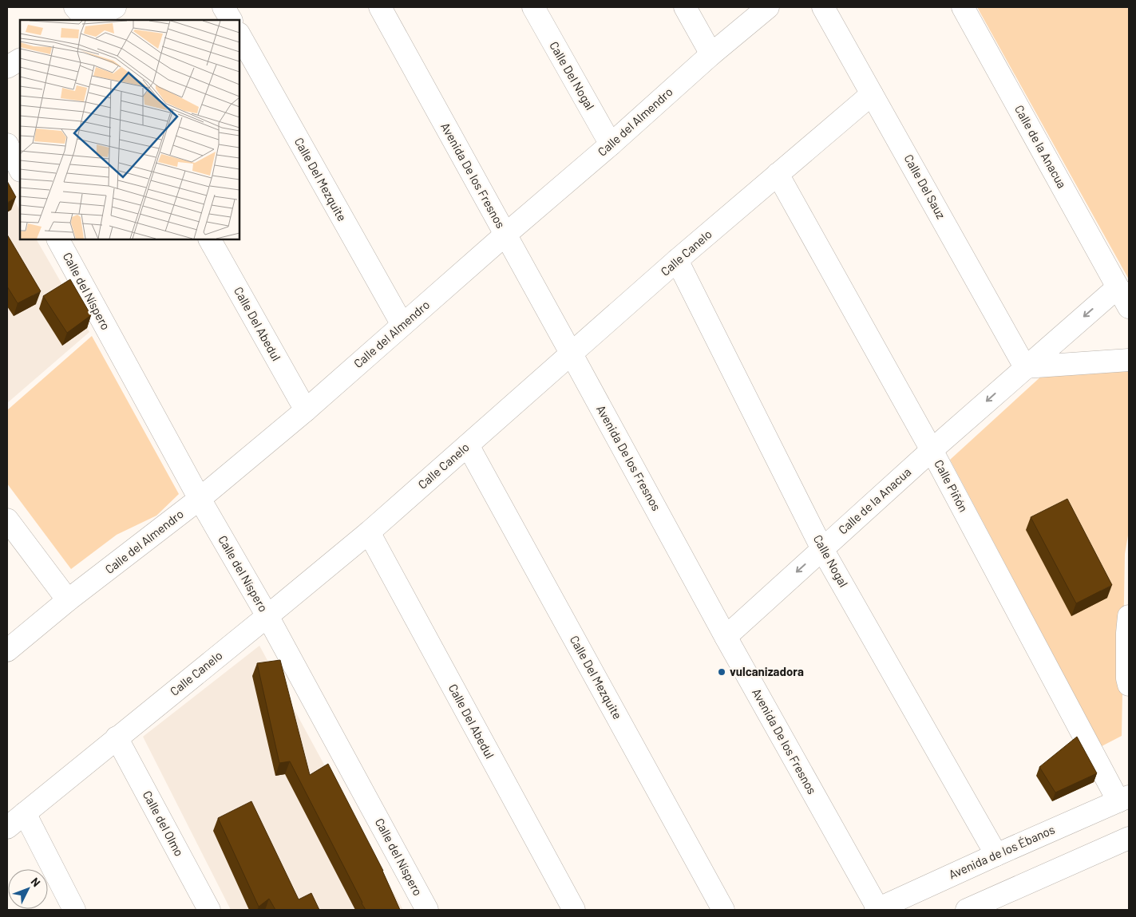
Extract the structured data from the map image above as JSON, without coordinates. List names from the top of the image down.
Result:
{
  "streets": {
    "street": [
      "Calle Del Nogal",
      "Calle del Almendro",
      "Calle de la Anacua",
      "Avenida De los Fresnos",
      "Calle Del Mezquite",
      "Calle Del Sauz",
      "Calle Canelo",
      "Calle del Níspero",
      "Calle Del Abedul",
      "Calle Piñón",
      "Calle Nogal",
      "Calle del Olmo",
      "Avenida de los Ébanos"
    ]
  },
  "crossings": [
    ["Calle Del Nogal", "Calle del Almendro"],
    ["Calle del Almendro", "Avenida De los Fresnos"],
    ["Calle del Almendro", "Calle Del Mezquite"],
    ["Calle del Almendro", "Calle del Níspero"],
    ["Calle del Almendro", "Calle Del Abedul"],
    ["Calle de la Anacua", "Avenida De los Fresnos"],
    ["Calle de la Anacua", "Calle Del Sauz"],
    ["Calle de la Anacua", "Calle Piñón"],
    ["Calle de la Anacua", "Calle Nogal"],
    ["Avenida De los Fresnos", "Calle Canelo"],
    ["Avenida De los Fresnos", "Avenida de los Ébanos"],
    ["Calle Del Mezquite", "Calle Canelo"],
    ["Calle Del Sauz", "Calle Canelo"],
    ["Calle Canelo", "Calle del Níspero"],
    ["Calle Canelo", "Calle Del Abedul"],
    ["Calle Canelo", "Calle Piñón"],
    ["Calle Canelo", "Calle Nogal"],
    ["Calle Canelo", "Calle del Olmo"],
    ["Calle Piñón", "Avenida de los Ébanos"],
    ["Calle Nogal", "Avenida de los Ébanos"]
  ],
  "one_way": ["Calle de la Anacua"],
  "places": ["vulcanizadora"],
  "north": "top right"
}
